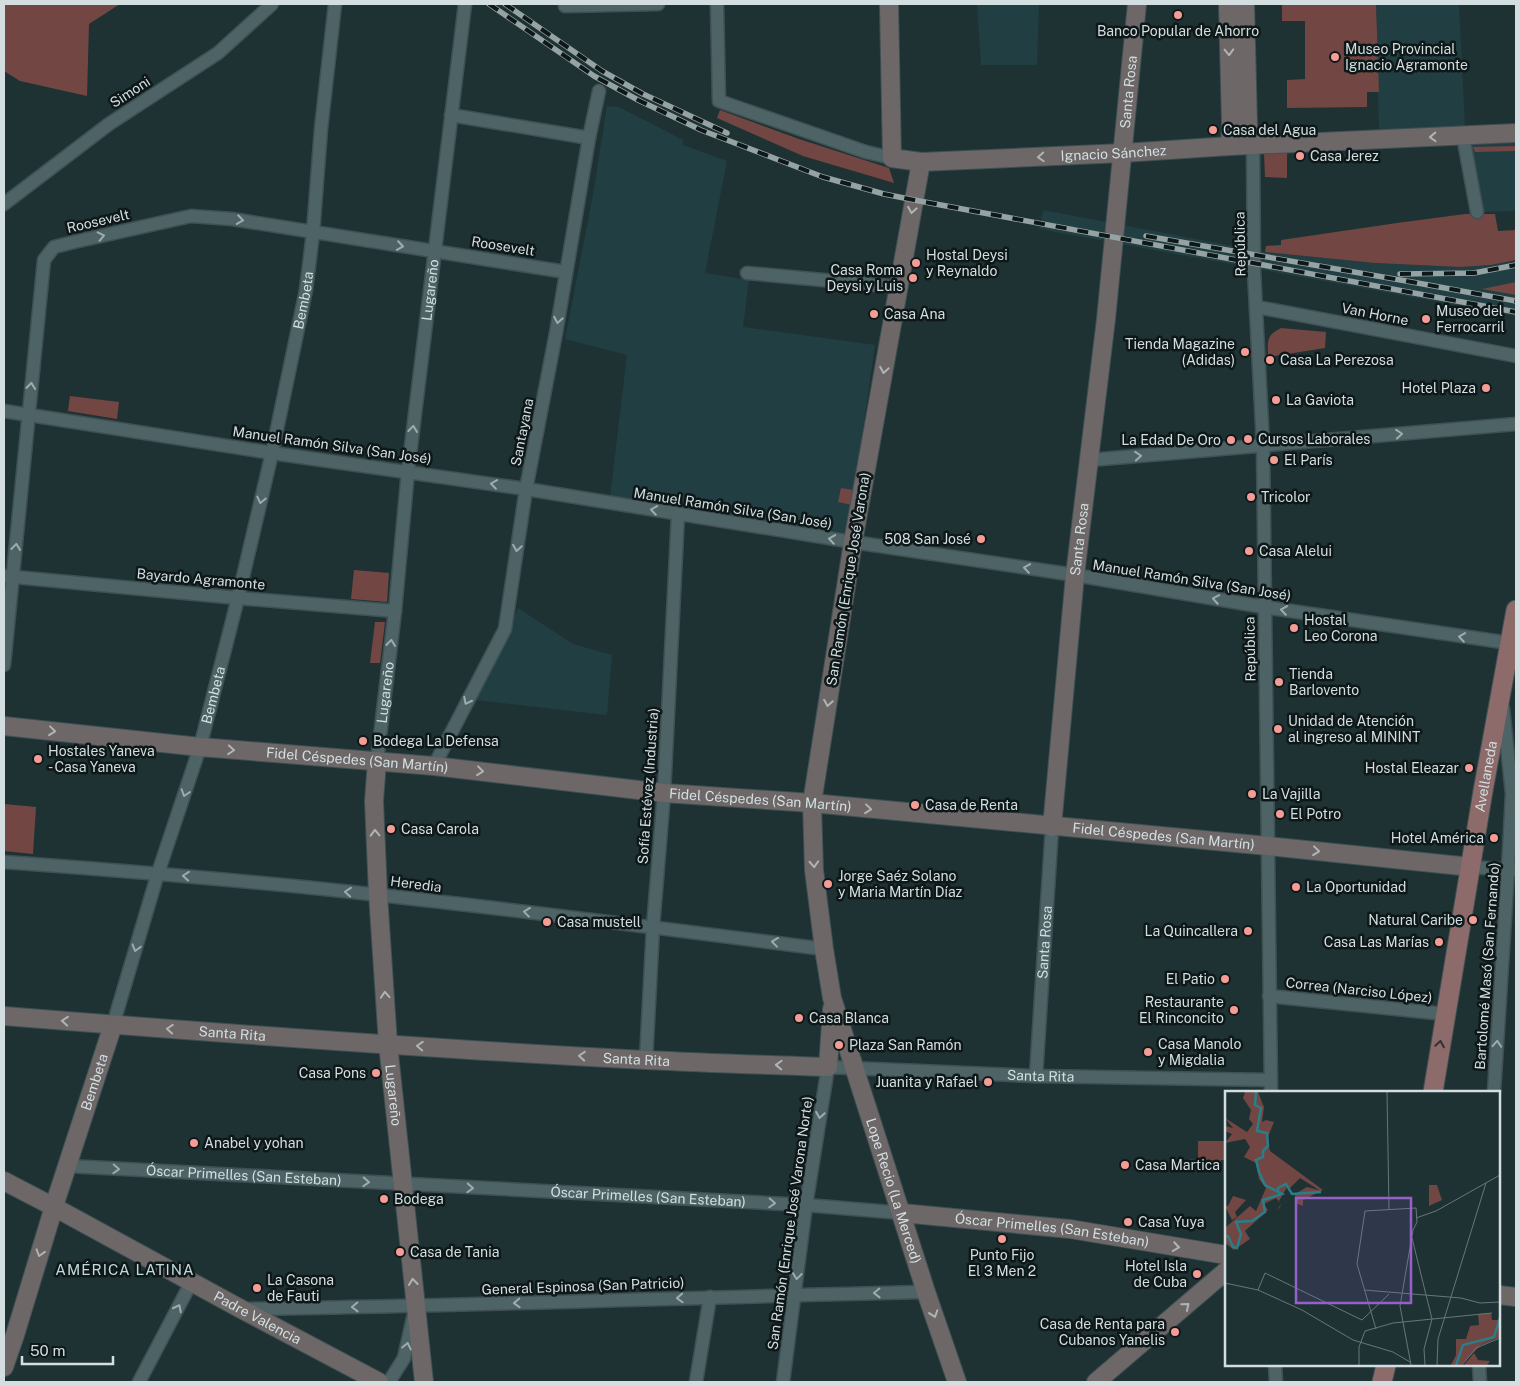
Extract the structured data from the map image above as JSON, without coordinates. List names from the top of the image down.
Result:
{
  "streets": {
    "main road": ["Avellaneda"],
    "street": [
      "Simoni",
      "Santa Rosa",
      "Ignacio Sánchez",
      "Roosevelt",
      "República",
      "Lugareño",
      "Bembeta",
      "Van Horne",
      "Santayana",
      "Manuel Ramón Silva (San José)",
      "Bayardo Agramonte",
      "San Ramón (Enrique José Varona)",
      "Fidel Céspedes (San Martín)",
      "Sofía Estévez (Industria)",
      "Heredia",
      "Bartolomé Masó (San Fernando)",
      "Correa (Narciso López)",
      "Santa Rita",
      "Óscar Primelles (San Esteban)",
      "Lope Recio (La Merced)",
      "San Ramón (Enrique José Varona Norte)",
      "General Espinosa (San Patricio)",
      "Padre Valencia"
    ]
  },
  "crossings": [
    ["Santa Rosa", "Ignacio Sánchez"],
    ["Santa Rosa", "Manuel Ramón Silva (San José)"],
    ["Santa Rosa", "Fidel Céspedes (San Martín)"],
    ["Santa Rosa", "Santa Rita"],
    ["Ignacio Sánchez", "República"],
    ["Ignacio Sánchez", "San Ramón (Enrique José Varona)"],
    ["Roosevelt", "Lugareño"],
    ["Roosevelt", "Bembeta"],
    ["Roosevelt", "Santayana"],
    ["Roosevelt", "Manuel Ramón Silva (San José)"],
    ["Roosevelt", "Bayardo Agramonte"],
    ["República", "Van Horne"],
    ["República", "Manuel Ramón Silva (San José)"],
    ["República", "Fidel Céspedes (San Martín)"],
    ["República", "Correa (Narciso López)"],
    ["República", "Santa Rita"],
    ["Lugareño", "Manuel Ramón Silva (San José)"],
    ["Lugareño", "Bayardo Agramonte"],
    ["Lugareño", "Fidel Céspedes (San Martín)"],
    ["Lugareño", "Heredia"],
    ["Lugareño", "Santa Rita"],
    ["Lugareño", "Óscar Primelles (San Esteban)"],
    ["Lugareño", "General Espinosa (San Patricio)"],
    ["Bembeta", "Manuel Ramón Silva (San José)"],
    ["Bembeta", "Bayardo Agramonte"],
    ["Bembeta", "Fidel Céspedes (San Martín)"],
    ["Bembeta", "Heredia"],
    ["Bembeta", "Santa Rita"],
    ["Bembeta", "Óscar Primelles (San Esteban)"],
    ["Bembeta", "Padre Valencia"],
    ["Santayana", "Manuel Ramón Silva (San José)"],
    ["Santayana", "Fidel Céspedes (San Martín)"],
    ["Manuel Ramón Silva (San José)", "San Ramón (Enrique José Varona)"],
    ["Manuel Ramón Silva (San José)", "Avellaneda"],
    ["Manuel Ramón Silva (San José)", "Sofía Estévez (Industria)"],
    ["San Ramón (Enrique José Varona)", "Fidel Céspedes (San Martín)"],
    ["San Ramón (Enrique José Varona)", "Heredia"],
    ["San Ramón (Enrique José Varona)", "Lope Recio (La Merced)"],
    ["Fidel Céspedes (San Martín)", "Avellaneda"],
    ["Fidel Céspedes (San Martín)", "Sofía Estévez (Industria)"],
    ["Fidel Céspedes (San Martín)", "Bartolomé Masó (San Fernando)"],
    ["Avellaneda", "Bartolomé Masó (San Fernando)"],
    ["Avellaneda", "Correa (Narciso López)"],
    ["Sofía Estévez (Industria)", "Heredia"],
    ["Sofía Estévez (Industria)", "Santa Rita"],
    ["Santa Rita", "Lope Recio (La Merced)"],
    ["Santa Rita", "San Ramón (Enrique José Varona Norte)"],
    ["Óscar Primelles (San Esteban)", "Lope Recio (La Merced)"],
    ["Óscar Primelles (San Esteban)", "San Ramón (Enrique José Varona Norte)"],
    ["Lope Recio (La Merced)", "General Espinosa (San Patricio)"],
    ["San Ramón (Enrique José Varona Norte)", "General Espinosa (San Patricio)"],
    ["General Espinosa (San Patricio)", "Padre Valencia"]
  ],
  "one_way": [
    "Ignacio Sánchez",
    "Lugareño",
    "Bembeta",
    "Santayana",
    "Manuel Ramón Silva (San José)",
    "San Ramón (Enrique José Varona)",
    "Fidel Céspedes (San Martín)",
    "Heredia",
    "Bartolomé Masó (San Fernando)",
    "Santa Rita",
    "Óscar Primelles (San Esteban)",
    "San Ramón (Enrique José Varona Norte)",
    "General Espinosa (San Patricio)"
  ],
  "districts": ["AMÉRICA LATINA"],
  "places": [
    "Banco Popular de Ahorro",
    "Museo Provincial Ignacio Agramonte",
    "Casa del Agua",
    "Casa Jerez",
    "Hostal Deysi y Reynaldo",
    "Casa Roma Deysi y Luis",
    "Casa Ana",
    "Museo del Ferrocarril",
    "Tienda Magazine (Adidas)",
    "Casa La Perezosa",
    "Hotel Plaza",
    "La Gaviota",
    "Cursos Laborales",
    "La Edad De Oro",
    "El París",
    "Tricolor",
    "508 San José",
    "Casa Alelui",
    "Hostal Leo Corona",
    "Tienda Barlovento",
    "Unidad de Atención al ingreso al MININT",
    "Bodega La Defensa",
    "Hostales Yaneva - Casa Yaneva",
    "Hostal Eleazar",
    "La Vajilla",
    "Casa de Renta",
    "El Potro",
    "Casa Carola",
    "Hotel América",
    "Jorge Saéz Solano y Maria Martín Díaz",
    "La Oportunidad",
    "Natural Caribe",
    "Casa mustell",
    "La Quincallera",
    "Casa Las Marías",
    "El Patio",
    "Restaurante El Rinconcito",
    "Casa Blanca",
    "Plaza San Ramón",
    "Casa Manolo y Migdalia",
    "Casa Pons",
    "Juanita y Rafael",
    "Anabel y yohan",
    "Casa Martica",
    "Bodega",
    "Casa Yuya",
    "Punto Fijo El 3 Men 2",
    "Casa de Tania",
    "Hotel Isla de Cuba",
    "La Casona de Fauti",
    "Casa de Renta para Cubanos Yanelis"
  ],
  "scale_bar": "50 m"
}
